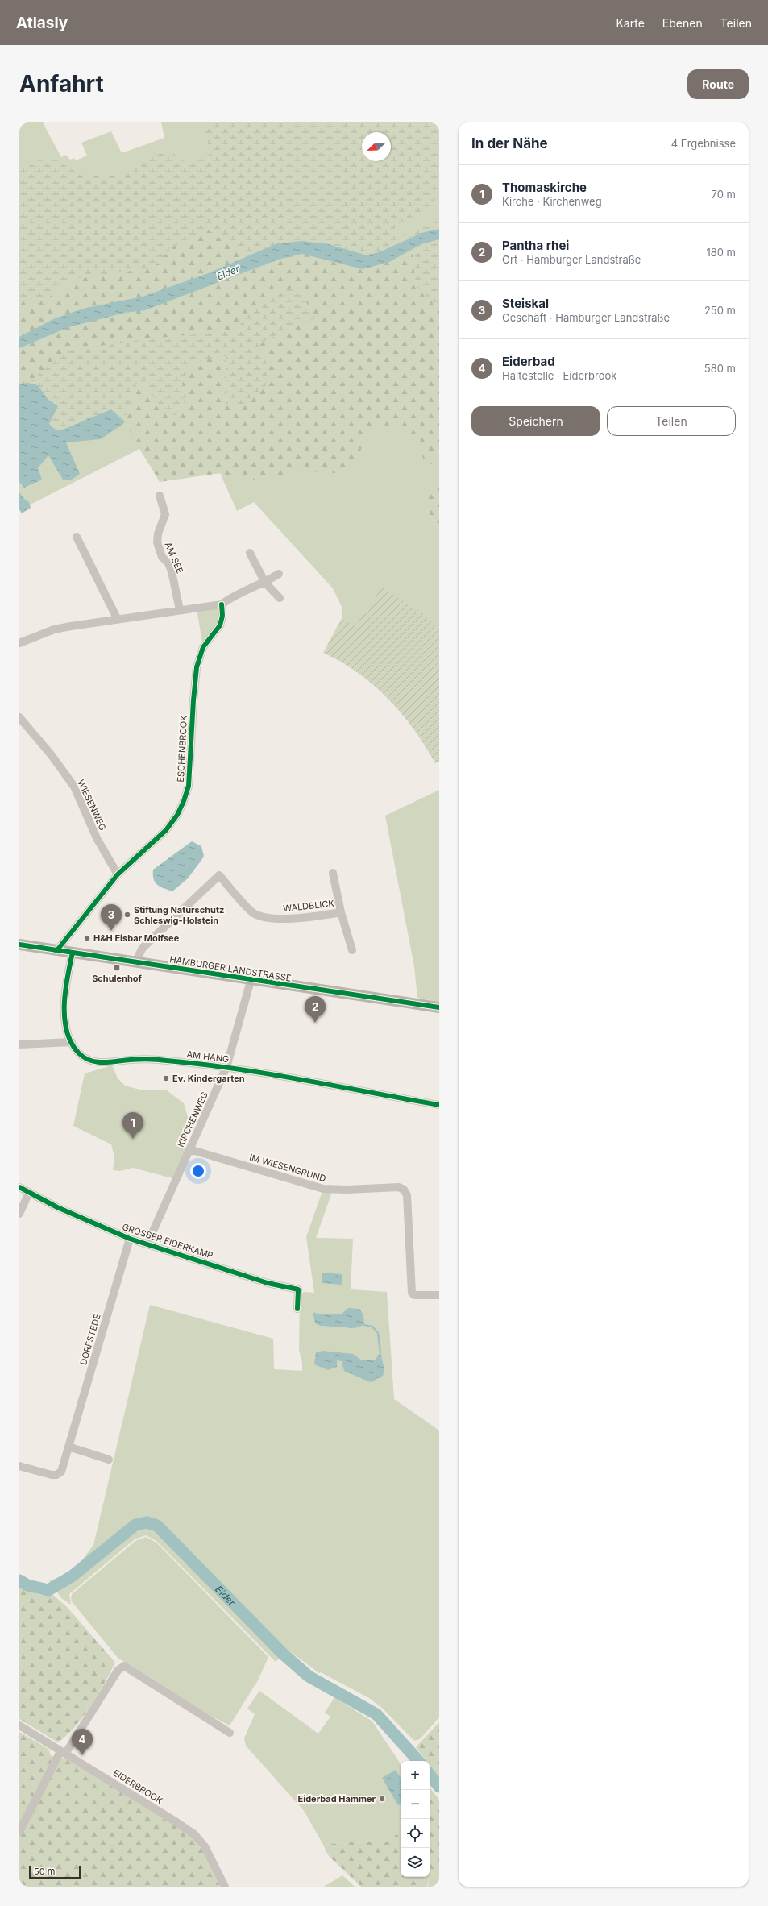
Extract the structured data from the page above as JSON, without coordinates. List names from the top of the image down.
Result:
{
  "streets": {
    "main road": ["HAMBURGER LANDSTRASSE"],
    "street": [
      "AM SEE",
      "ESCHENBROOK",
      "WIESENWEG",
      "WALDBLICK",
      "AM HANG",
      "KIRCHENWEG",
      "IM WIESENGRUND",
      "GROSSER EIDERKAMP",
      "DORFSTEDE",
      "EIDERBROOK"
    ]
  },
  "crossings": [
    ["ESCHENBROOK", "WIESENWEG"],
    ["ESCHENBROOK", "HAMBURGER LANDSTRASSE"],
    ["WALDBLICK", "HAMBURGER LANDSTRASSE"],
    ["HAMBURGER LANDSTRASSE", "AM HANG"],
    ["HAMBURGER LANDSTRASSE", "KIRCHENWEG"],
    ["AM HANG", "KIRCHENWEG"],
    ["KIRCHENWEG", "IM WIESENGRUND"],
    ["KIRCHENWEG", "GROSSER EIDERKAMP"],
    ["GROSSER EIDERKAMP", "DORFSTEDE"]
  ],
  "water": ["Eider"],
  "places": {
    "other": [
      "Stiftung Naturschutz Schleswig-Holstein",
      "H&H Eisbar Molfsee",
      "Ev. Kindergarten",
      "Eiderbad Hammer"
    ],
    "transit": ["Schulenhof"]
  },
  "scale_bar": "50 m",
  "north": "bottom left",
  "page": {
    "header": "Atlasly",
    "nav": ["Karte", "Ebenen", "Teilen"],
    "buttons": [
      "Route",
      ["Speichern", "Teilen"]
    ],
    "title": "Anfahrt",
    "heading": ["In der Nähe", "4 Ergebnisse"],
    "list": [
      {
        "mark": "1",
        "name": "Thomaskirche",
        "note": "Kirche · Kirchenweg",
        "value": "70 m"
      },
      {
        "mark": "2",
        "name": "Pantha rhei",
        "note": "Ort · Hamburger Landstraße",
        "value": "180 m"
      },
      {
        "mark": "3",
        "name": "Steiskal",
        "note": "Geschäft · Hamburger Landstraße",
        "value": "250 m"
      },
      {
        "mark": "4",
        "name": "Eiderbad",
        "note": "Haltestelle · Eiderbrook",
        "value": "580 m"
      }
    ],
    "pins": [
      "3",
      "2",
      "1",
      "4"
    ],
    "map_buttons": ["+", "−"],
    "scale": "50 m"
  }
}
